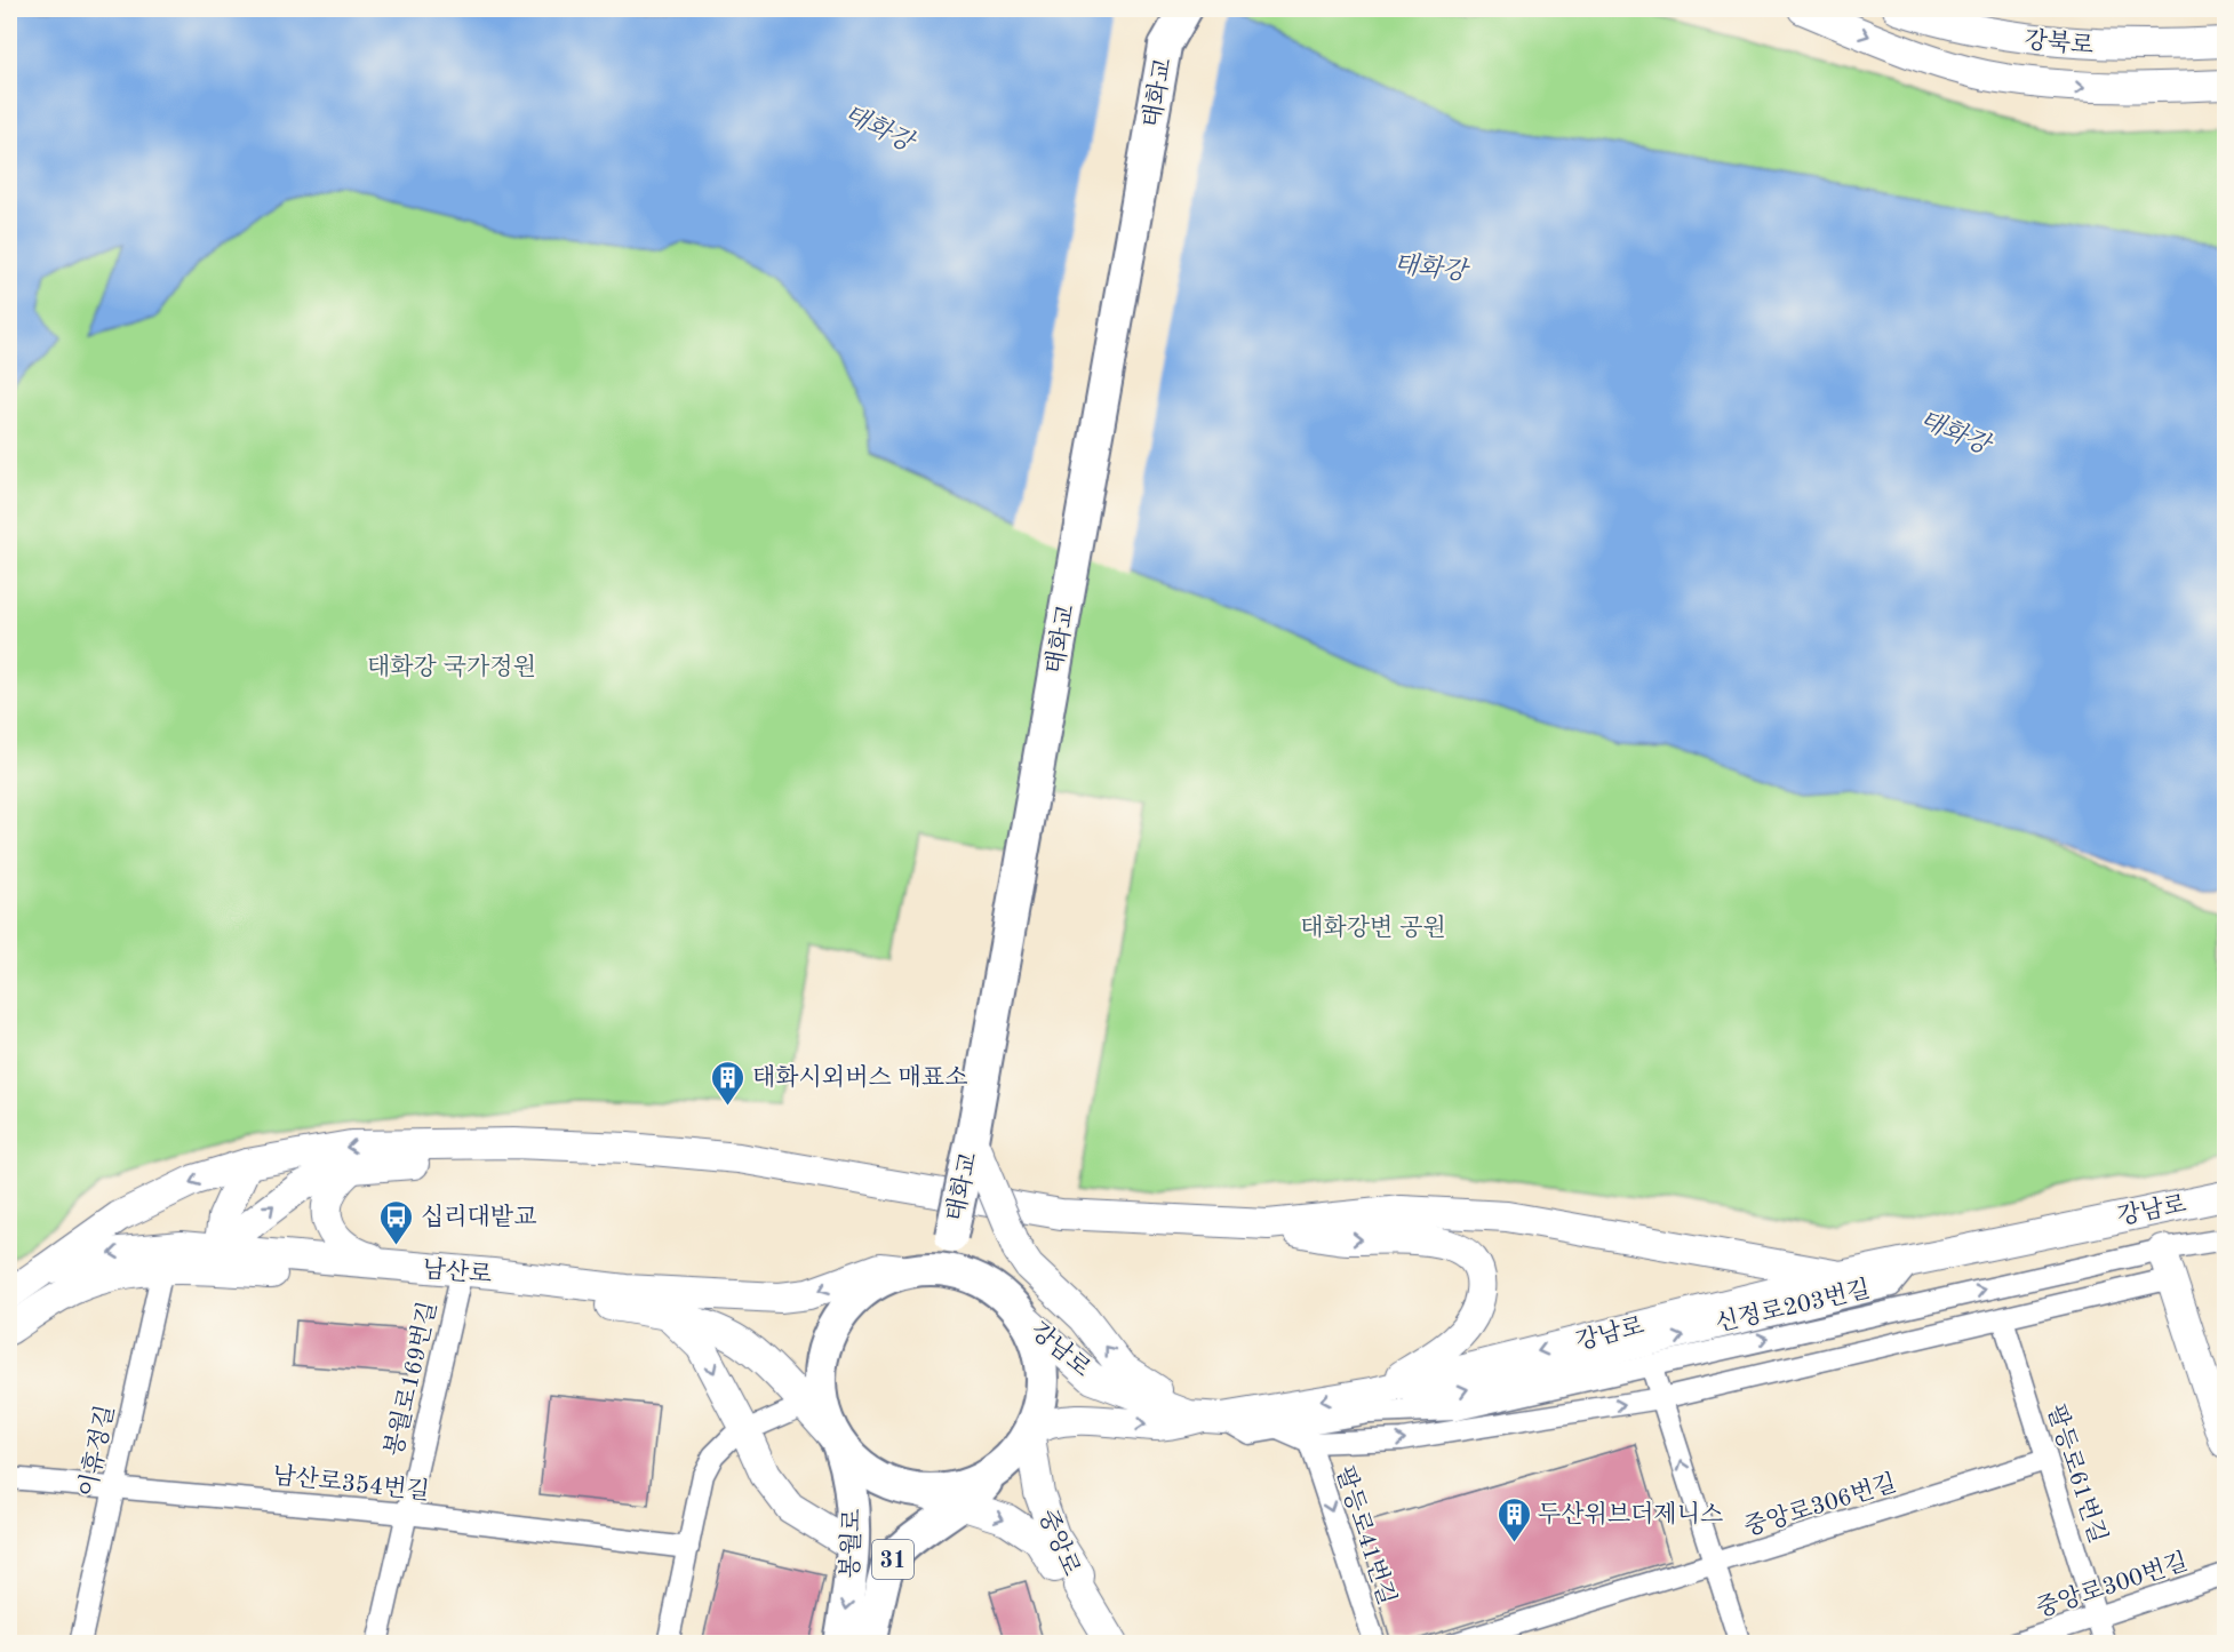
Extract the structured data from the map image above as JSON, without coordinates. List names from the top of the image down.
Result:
{
  "streets": {
    "main road": [
      "강북로",
      "태화교",
      "강남로",
      "남산로",
      "중앙로",
      "봉월로",
      "31"
    ],
    "street": [
      "신정로203번길",
      "봉월로169번길",
      "이휴정길",
      "팔등로61번길",
      "남산로354번길",
      "중앙로306번길",
      "팔등로41번길",
      "중앙로300번길"
    ]
  },
  "crossings": [
    ["태화교", "강남로"],
    ["태화교", "남산로"],
    ["태화교", "중앙로"],
    ["태화교", "봉월로"],
    ["강남로", "남산로"],
    ["강남로", "신정로203번길"],
    ["강남로", "중앙로"],
    ["강남로", "봉월로"],
    ["남산로", "봉월로169번길"],
    ["남산로", "중앙로"],
    ["남산로", "봉월로"],
    ["봉월로169번길", "남산로354번길"],
    ["이휴정길", "남산로354번길"],
    ["팔등로61번길", "중앙로306번길"],
    ["팔등로61번길", "중앙로300번길"],
    ["중앙로", "봉월로"]
  ],
  "one_way": ["팔등로41번길"],
  "water": ["태화강"],
  "parks": ["태화강 국가정원", "태화강변 공원"],
  "places": {
    "building": ["태화시외버스 매표소", "두산위브더제니스"],
    "bus stop": ["십리대밭교"]
  }
}
